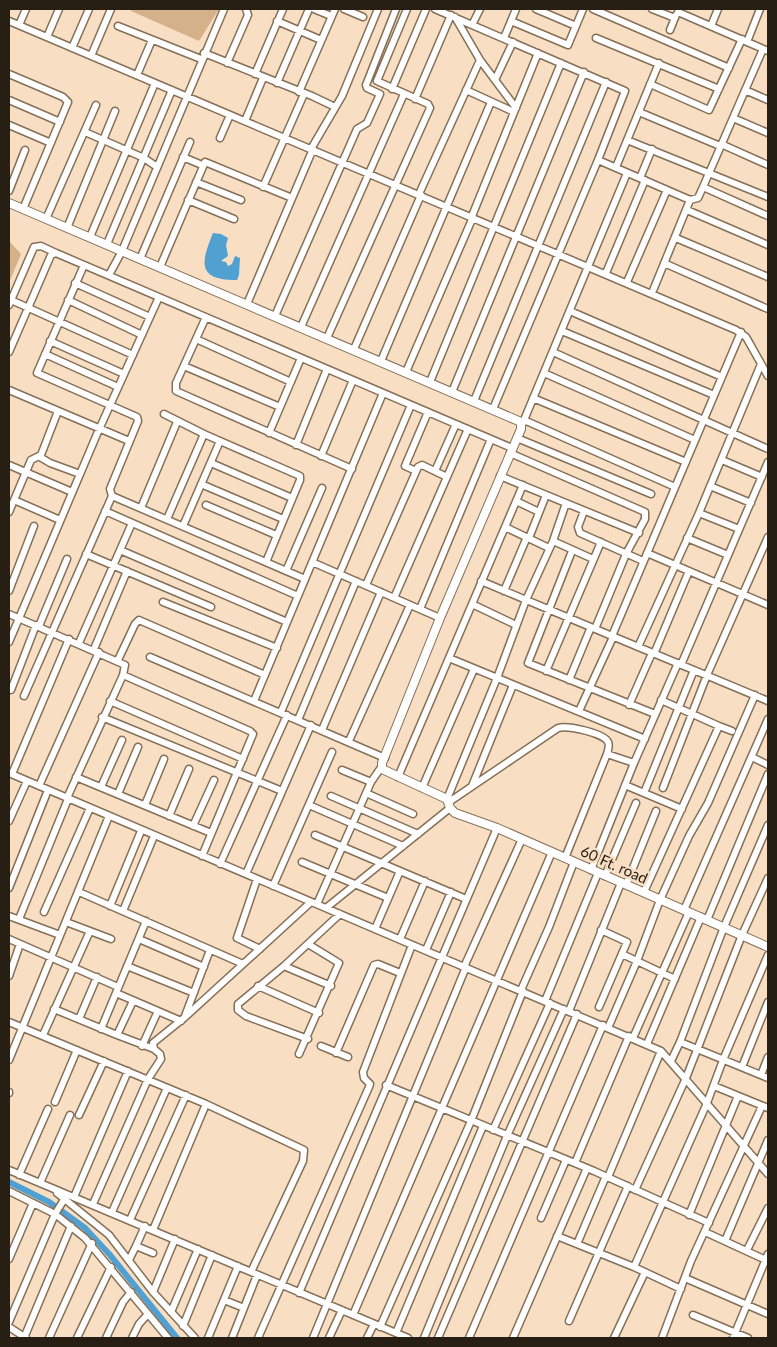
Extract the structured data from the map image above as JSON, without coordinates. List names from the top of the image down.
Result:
{
  "streets": {
    "street": ["60 Ft. road"]
  }
}
